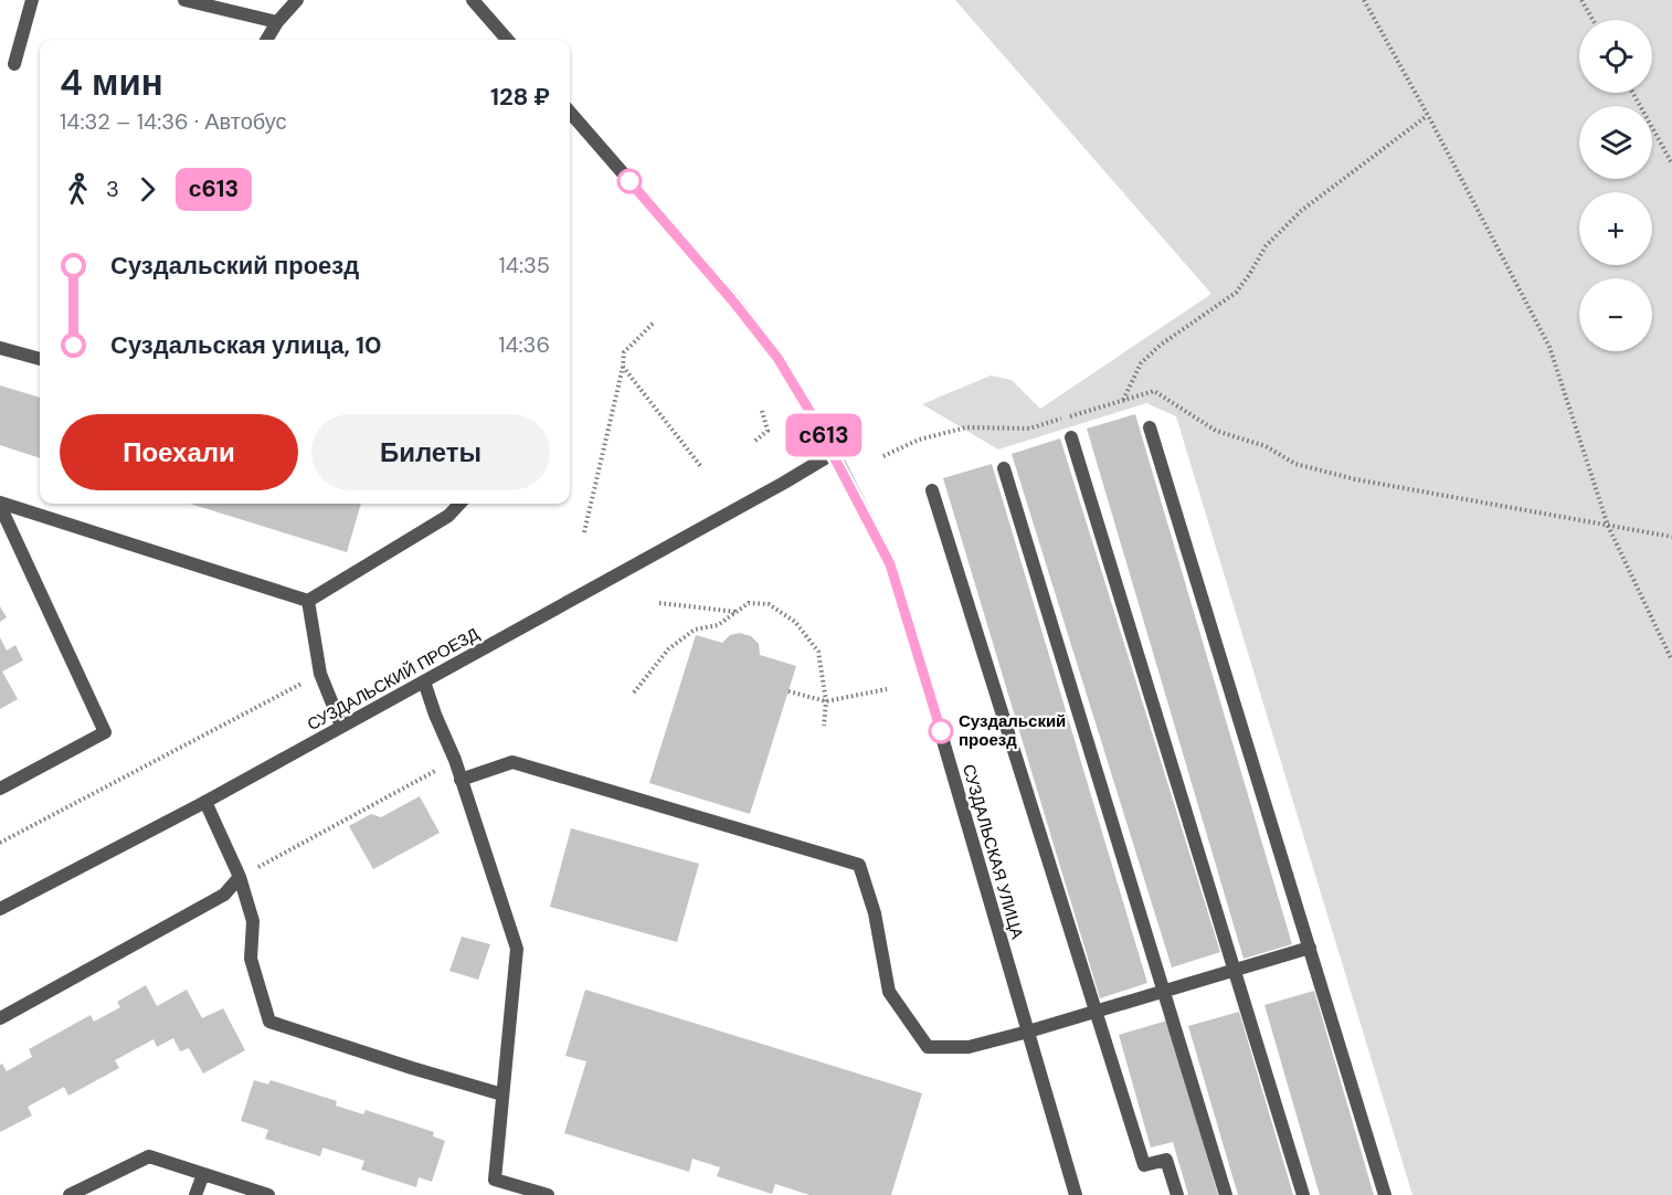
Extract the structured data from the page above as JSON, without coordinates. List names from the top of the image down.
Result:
{
  "streets": {
    "street": ["СУЗДАЛЬСКИЙ ПРОЕЗД", "СУЗДАЛЬСКАЯ УЛИЦА"]
  },
  "crossings": [
    ["СУЗДАЛЬСКИЙ ПРОЕЗД", "СУЗДАЛЬСКАЯ УЛИЦА"]
  ],
  "places": ["Суздальский проезд"],
  "lines": ["bus line с613"],
  "page": {
    "on_map": "с613",
    "map_buttons": ["+", "−"],
    "heading": ["4 мин", "14:32 – 14:36 · Автобус", "128 ₽"],
    "legs": ["3", "с613"],
    "list": [
      {
        "name": "Суздальский проезд",
        "value": "14:35"
      },
      {
        "name": "Суздальская улица, 10",
        "value": "14:36"
      }
    ],
    "buttons": ["Поехали", "Билеты"]
  }
}
